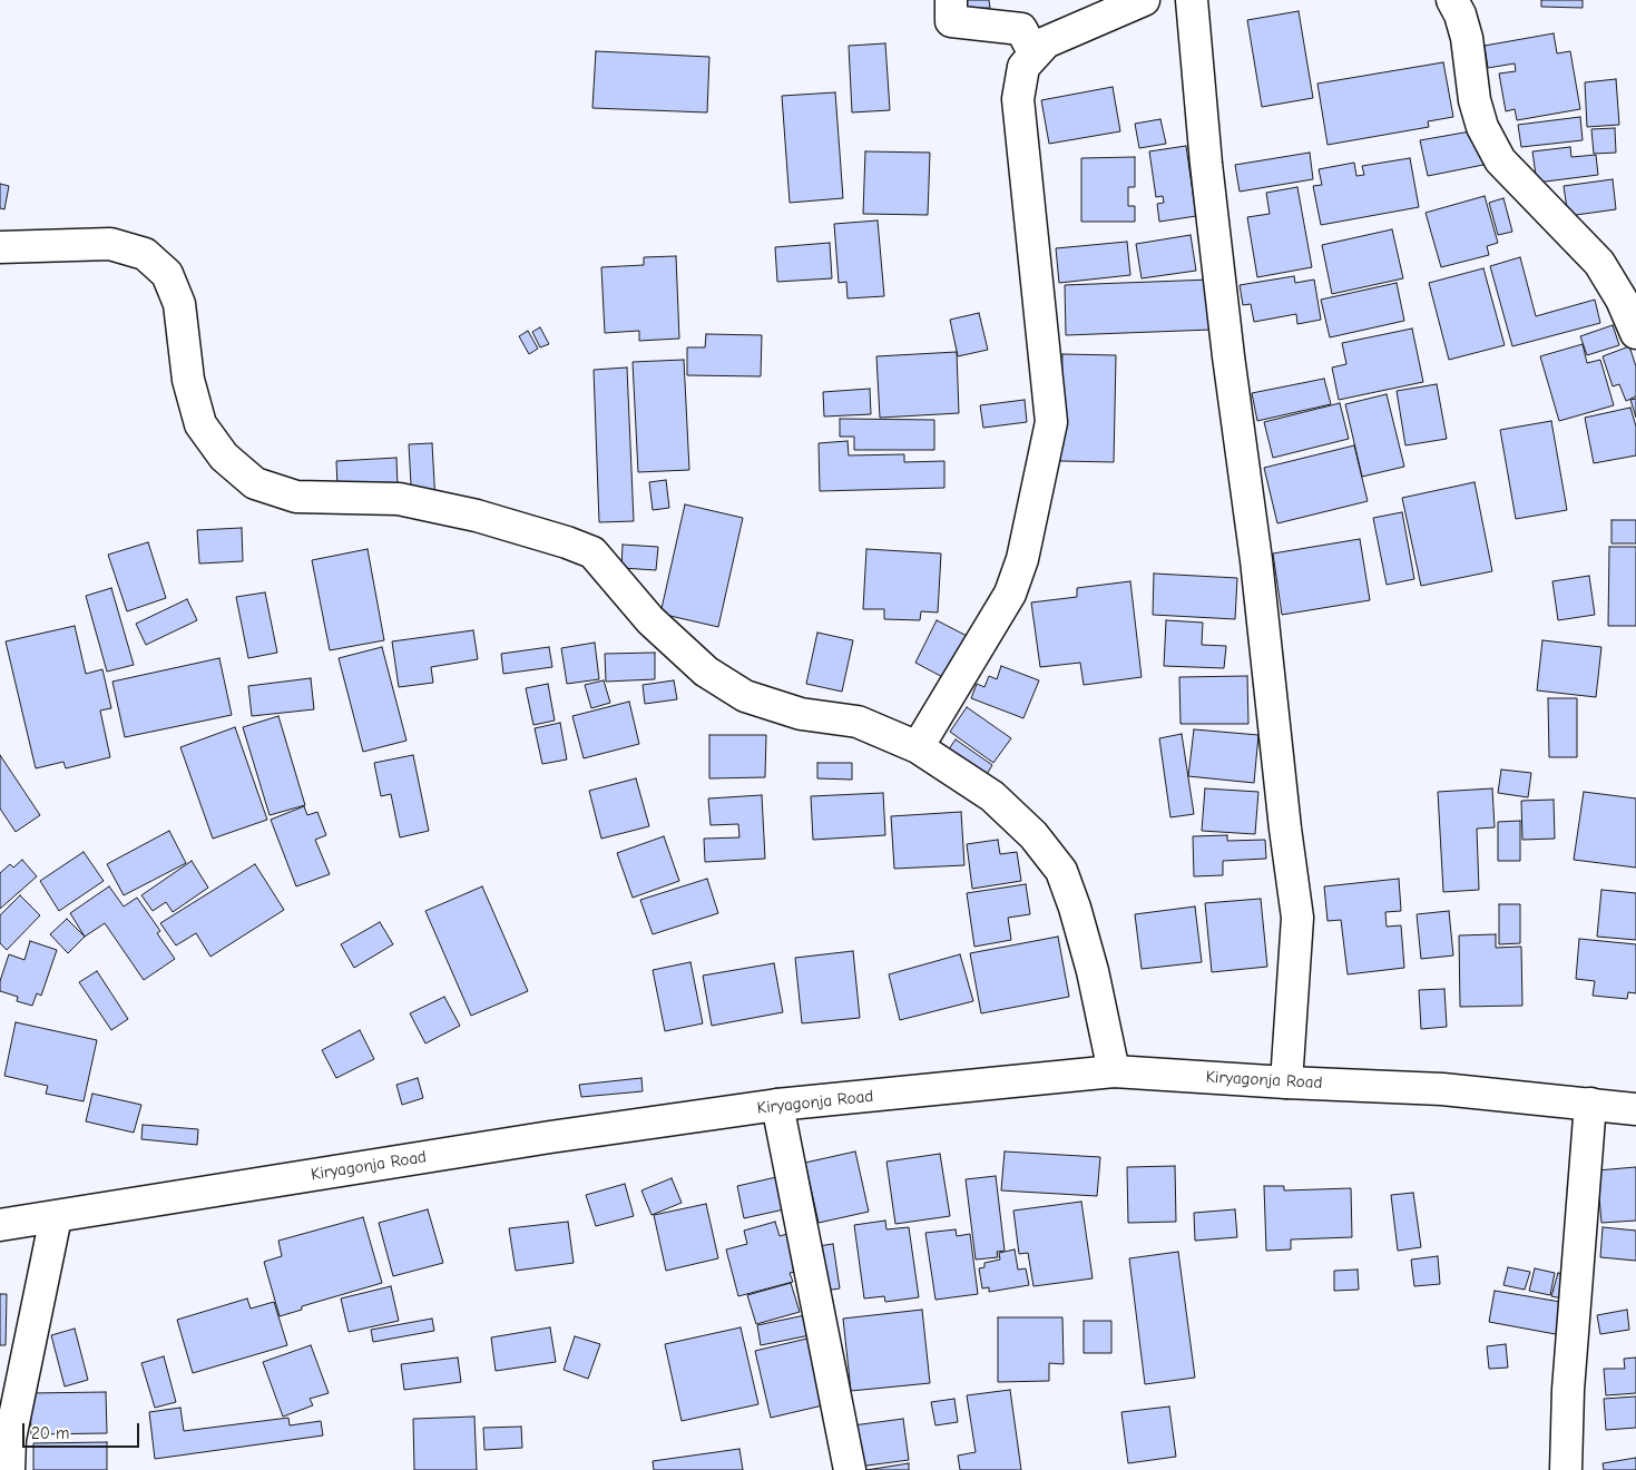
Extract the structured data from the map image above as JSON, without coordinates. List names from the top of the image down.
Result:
{
  "streets": {
    "street": ["Kiryagonja Road"]
  },
  "scale_bar": "20 m"
}
